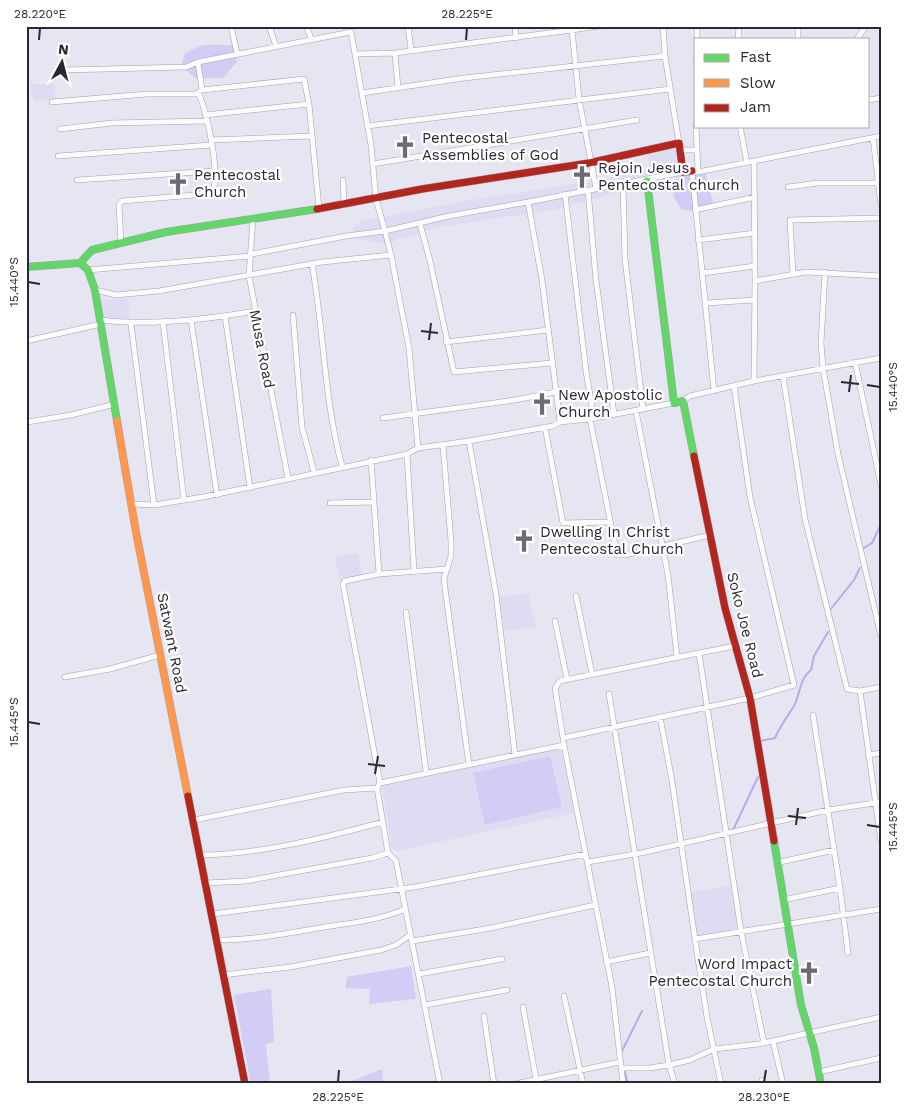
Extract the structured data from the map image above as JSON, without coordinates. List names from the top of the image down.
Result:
{
  "streets": {
    "street": ["Musa Road", "Soko Joe Road", "Satwant Road"]
  },
  "places": {
    "church": [
      "Pentecostal Assemblies of God",
      "Rejoin Jesus Pentecostal church",
      "Pentecostal Church",
      "New Apostolic Church",
      "Dwelling In Christ Pentecostal Church",
      "Word Impact Pentecostal Church"
    ]
  },
  "legend": ["Fast", "Slow", "Jam"],
  "north": "top",
  "coordinates": [
    "28.220°E",
    "28.225°E",
    "15.440°S",
    "15.445°S",
    "28.230°E"
  ]
}
